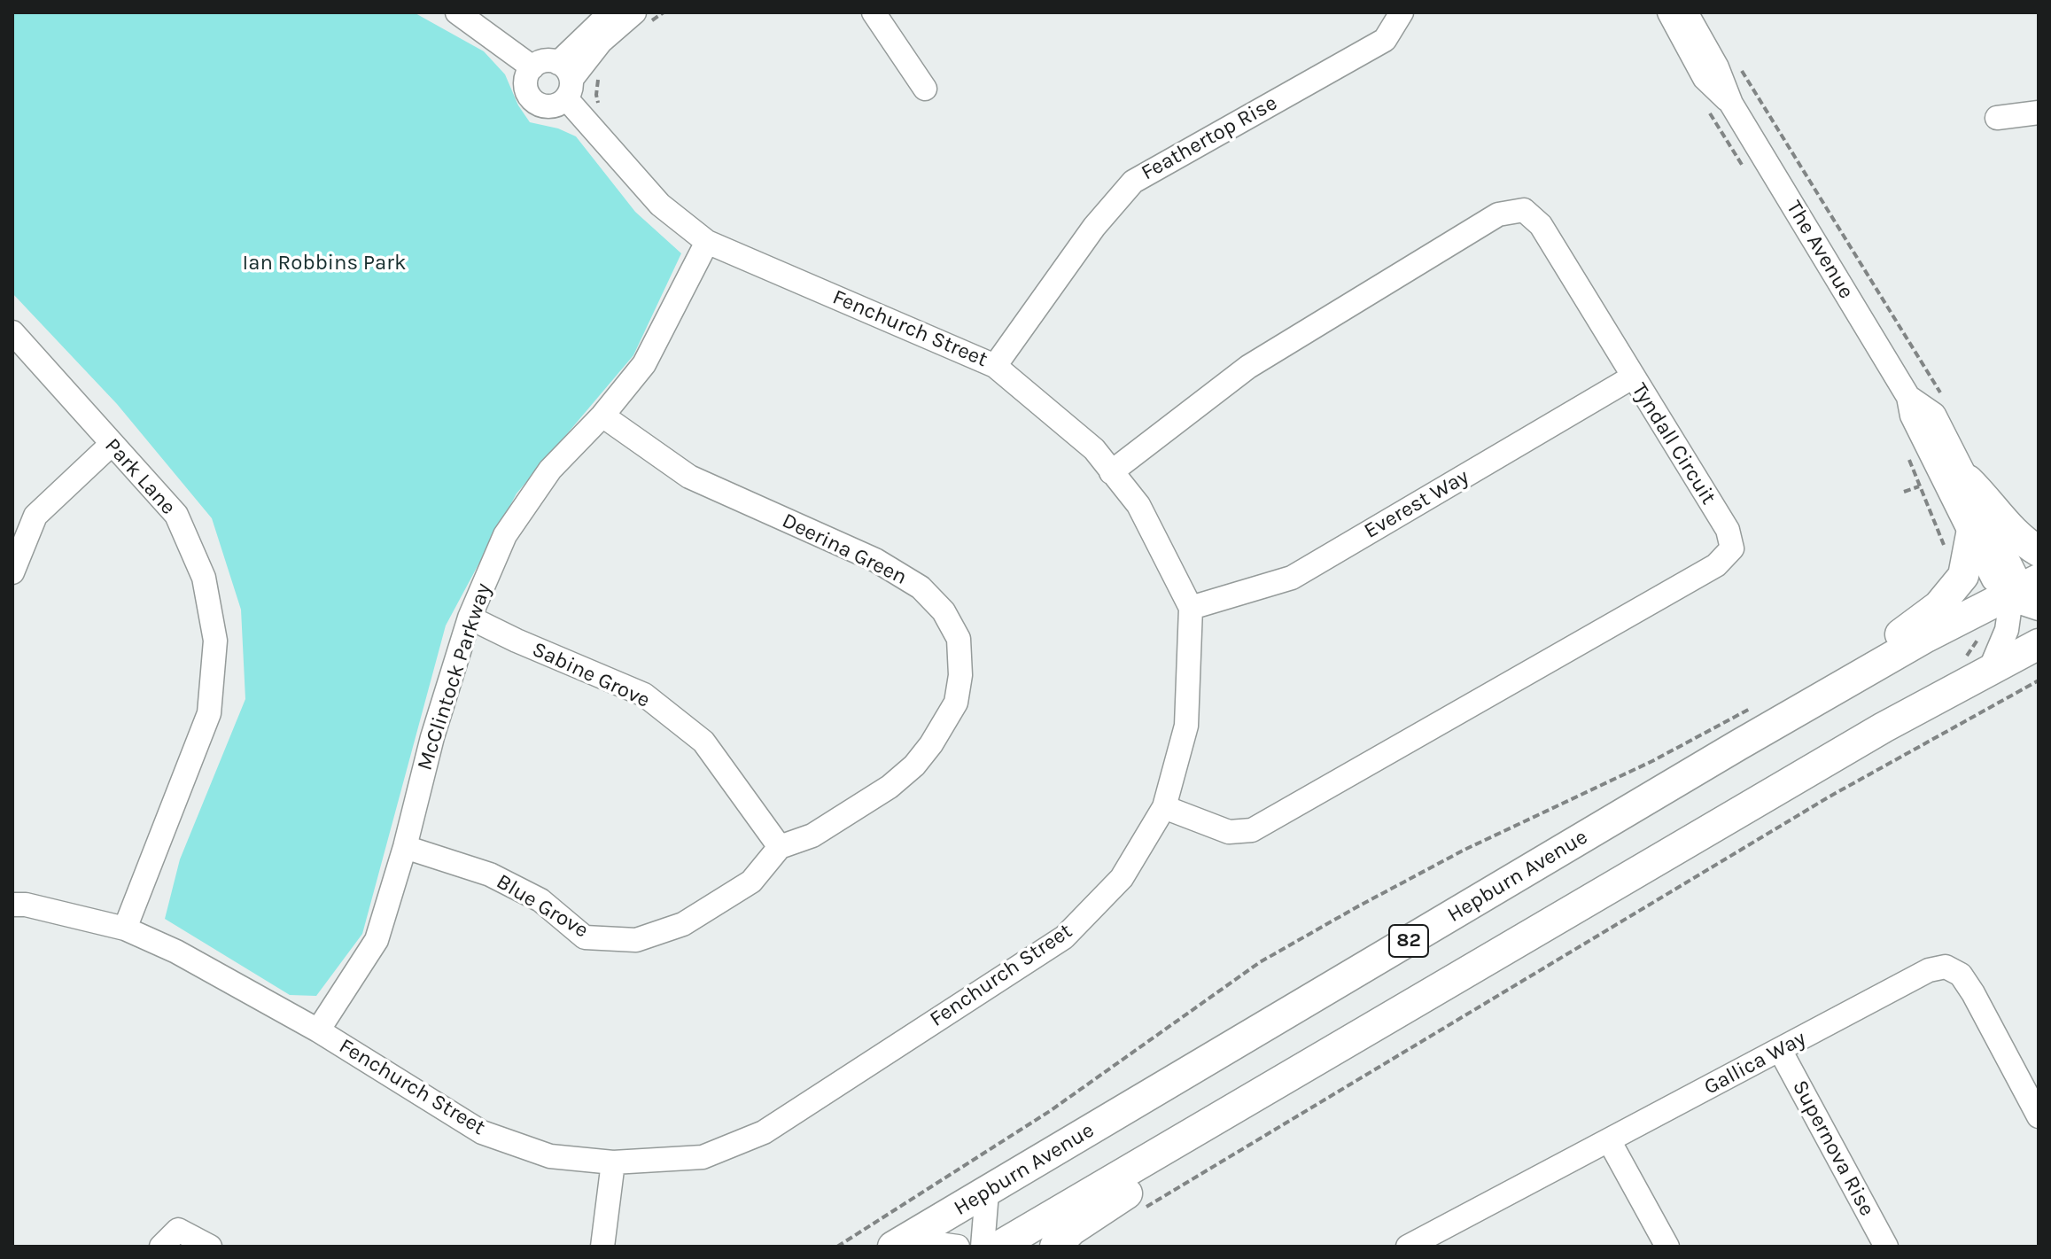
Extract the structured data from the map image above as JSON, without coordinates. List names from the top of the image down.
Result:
{
  "streets": {
    "main road": ["Hepburn Avenue", "82"],
    "street": [
      "Feathertop Rise",
      "The Avenue",
      "Fenchurch Street",
      "Tyndall Circuit",
      "Park Lane",
      "Everest Way",
      "Deerina Green",
      "Sabine Grove",
      "McClintock Parkway",
      "Blue Grove",
      "Gallica Way",
      "Supernova Rise"
    ]
  },
  "crossings": [
    ["Feathertop Rise", "Fenchurch Street"],
    ["The Avenue", "Hepburn Avenue"],
    ["Fenchurch Street", "Tyndall Circuit"],
    ["Fenchurch Street", "Park Lane"],
    ["Fenchurch Street", "Everest Way"],
    ["Fenchurch Street", "McClintock Parkway"],
    ["Tyndall Circuit", "Everest Way"],
    ["Deerina Green", "Sabine Grove"],
    ["Deerina Green", "McClintock Parkway"],
    ["Deerina Green", "Blue Grove"],
    ["Sabine Grove", "McClintock Parkway"],
    ["Sabine Grove", "Blue Grove"],
    ["McClintock Parkway", "Blue Grove"],
    ["Gallica Way", "Supernova Rise"]
  ],
  "parks": ["Ian Robbins Park"]
}
